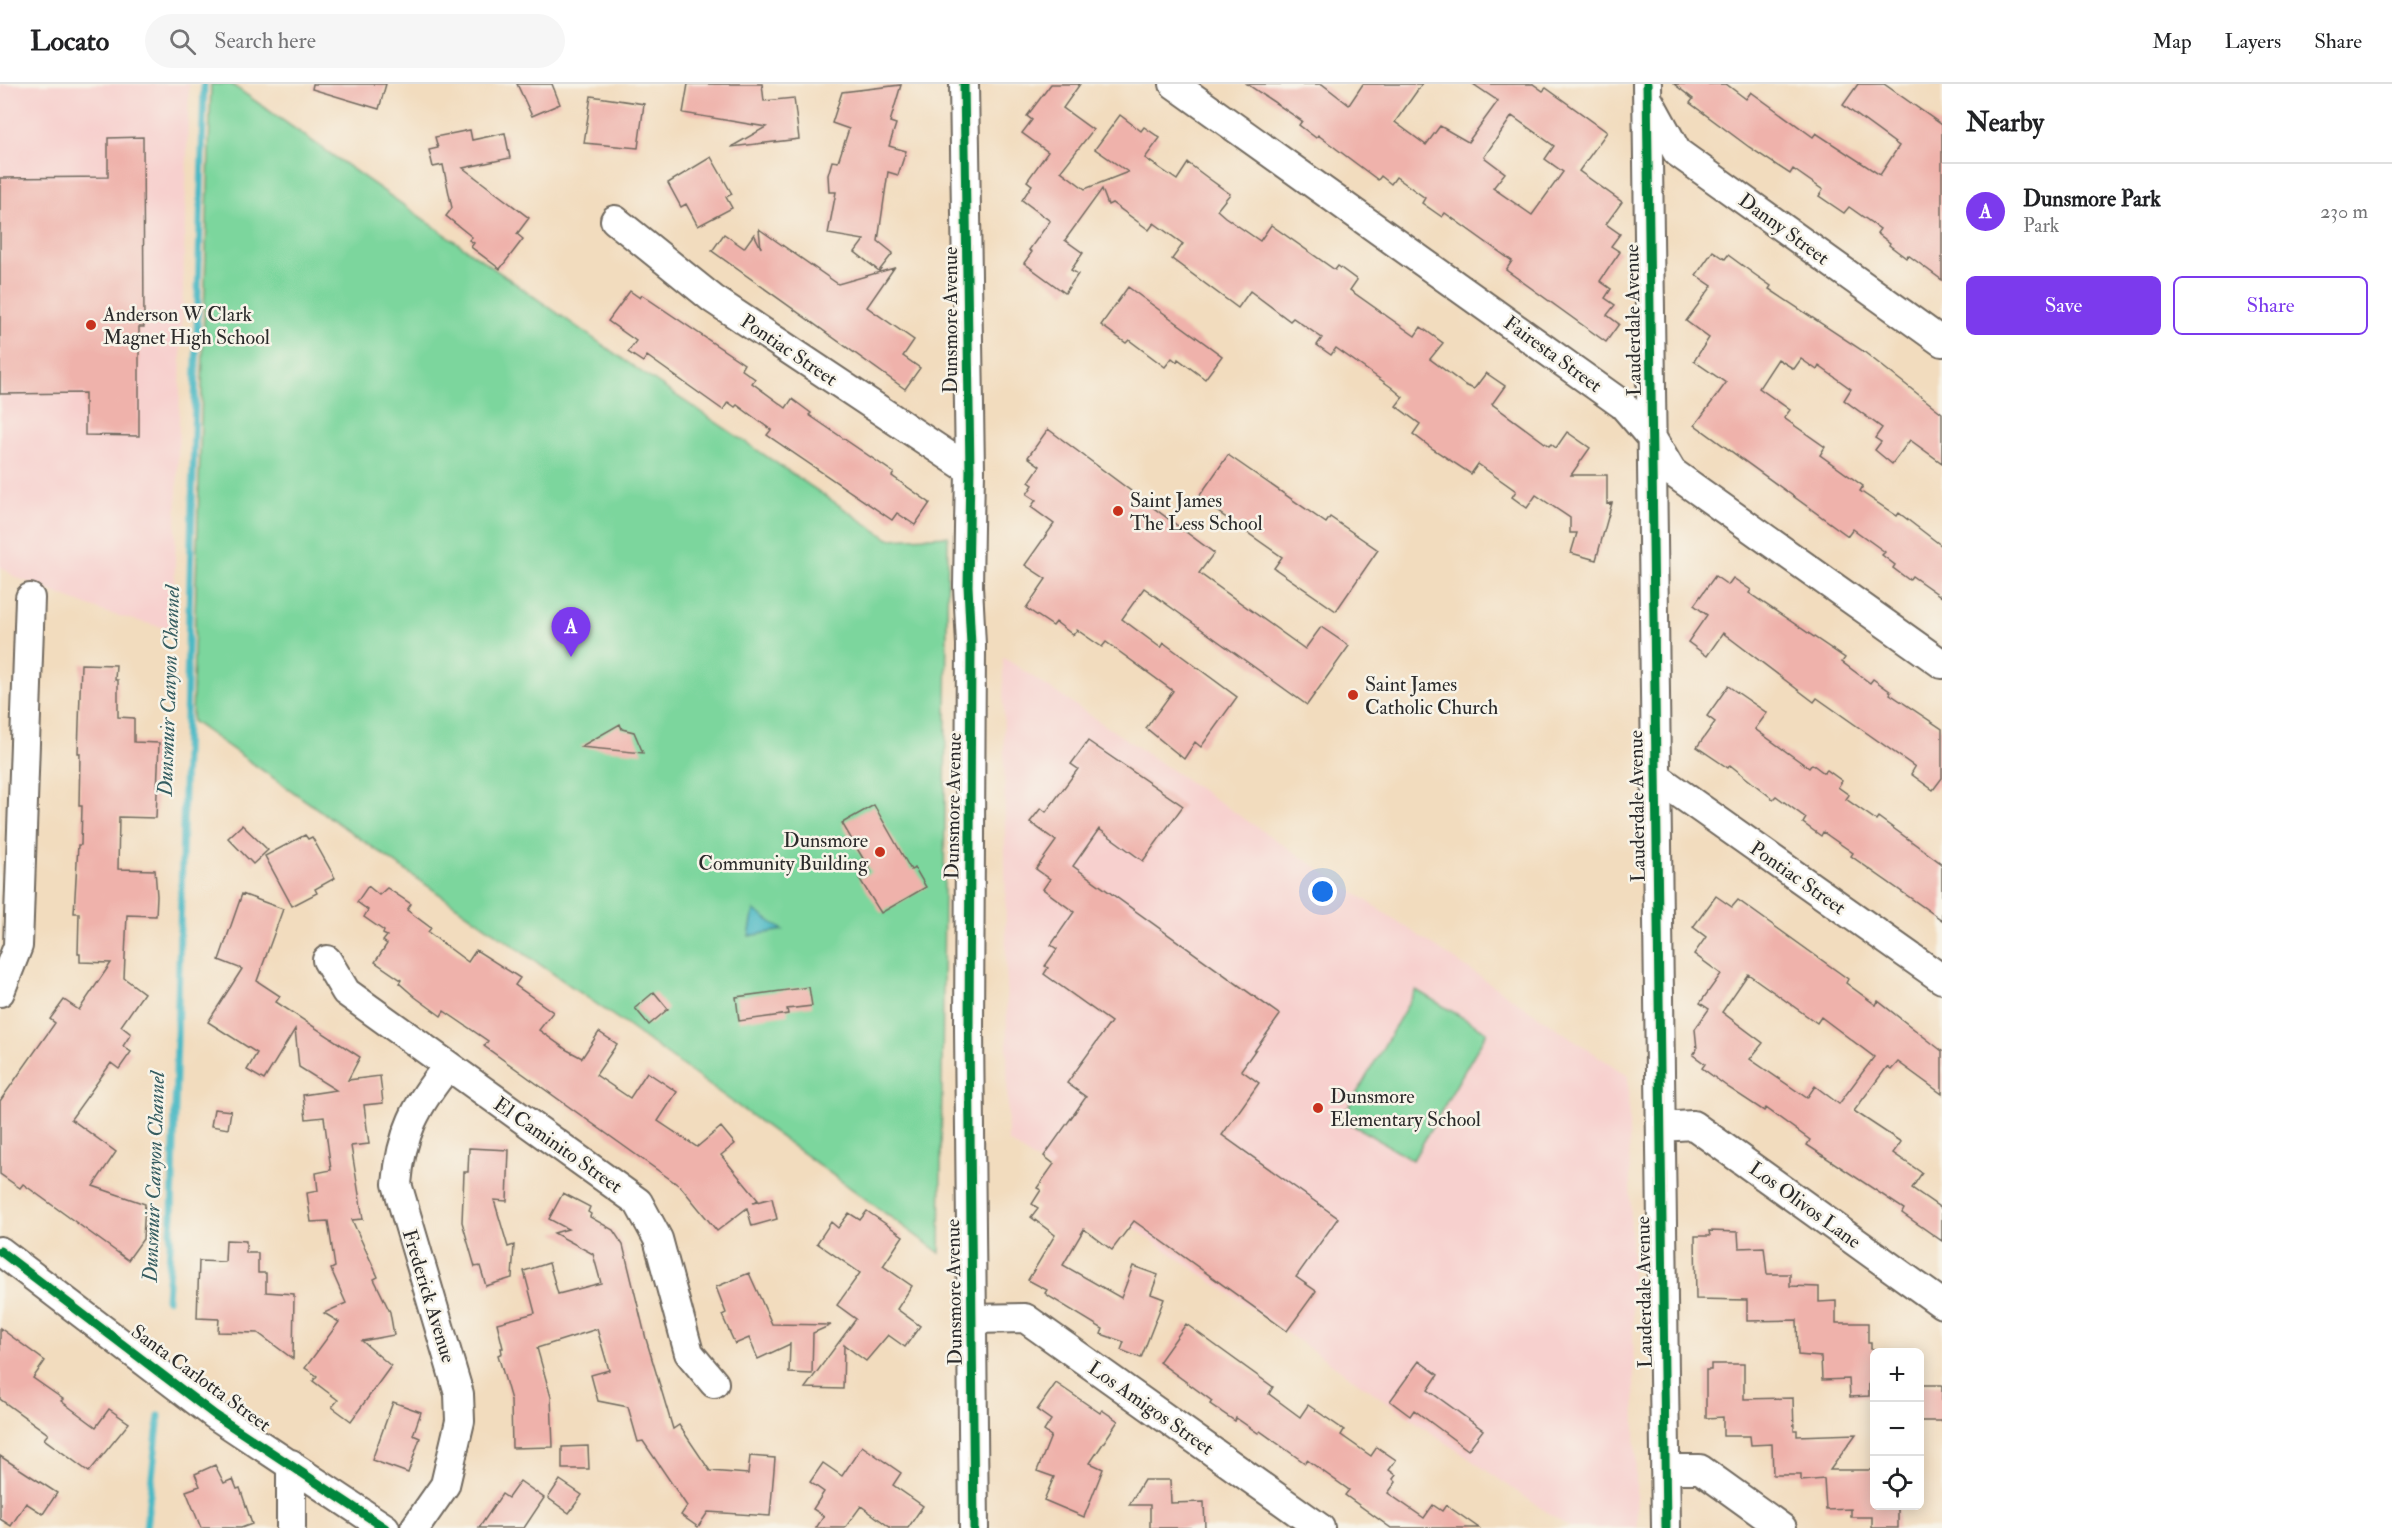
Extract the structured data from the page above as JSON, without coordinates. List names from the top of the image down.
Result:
{
  "streets": {
    "street": [
      "Danny Street",
      "Dunsmore Avenue",
      "Lauderdale Avenue",
      "Pontiac Street",
      "Fairesta Street",
      "El Caminito Street",
      "Los Olivos Lane",
      "Frederick Avenue",
      "Santa Carlotta Street",
      "Los Amigos Street"
    ]
  },
  "crossings": [
    ["Danny Street", "Lauderdale Avenue"],
    ["Dunsmore Avenue", "Pontiac Street"],
    ["Dunsmore Avenue", "Los Amigos Street"],
    ["Lauderdale Avenue", "Pontiac Street"],
    ["Lauderdale Avenue", "Fairesta Street"],
    ["Lauderdale Avenue", "Los Olivos Lane"],
    ["El Caminito Street", "Frederick Avenue"]
  ],
  "water": ["Dunsmuir Canyon Channel"],
  "places": [
    "Anderson W Clark Magnet High School",
    "Saint James The Less School",
    "Saint James Catholic Church",
    "Dunsmore Community Building",
    "Dunsmore Elementary School"
  ],
  "page": {
    "header": "Locato",
    "search": "Search here",
    "nav": ["Map", "Layers", "Share"],
    "heading": "Nearby",
    "list": [
      {
        "mark": "A",
        "name": "Dunsmore Park",
        "note": "Park",
        "value": "230 m"
      }
    ],
    "buttons": ["Save", "Share"],
    "pins": "A",
    "map_buttons": ["+", "−"]
  }
}
